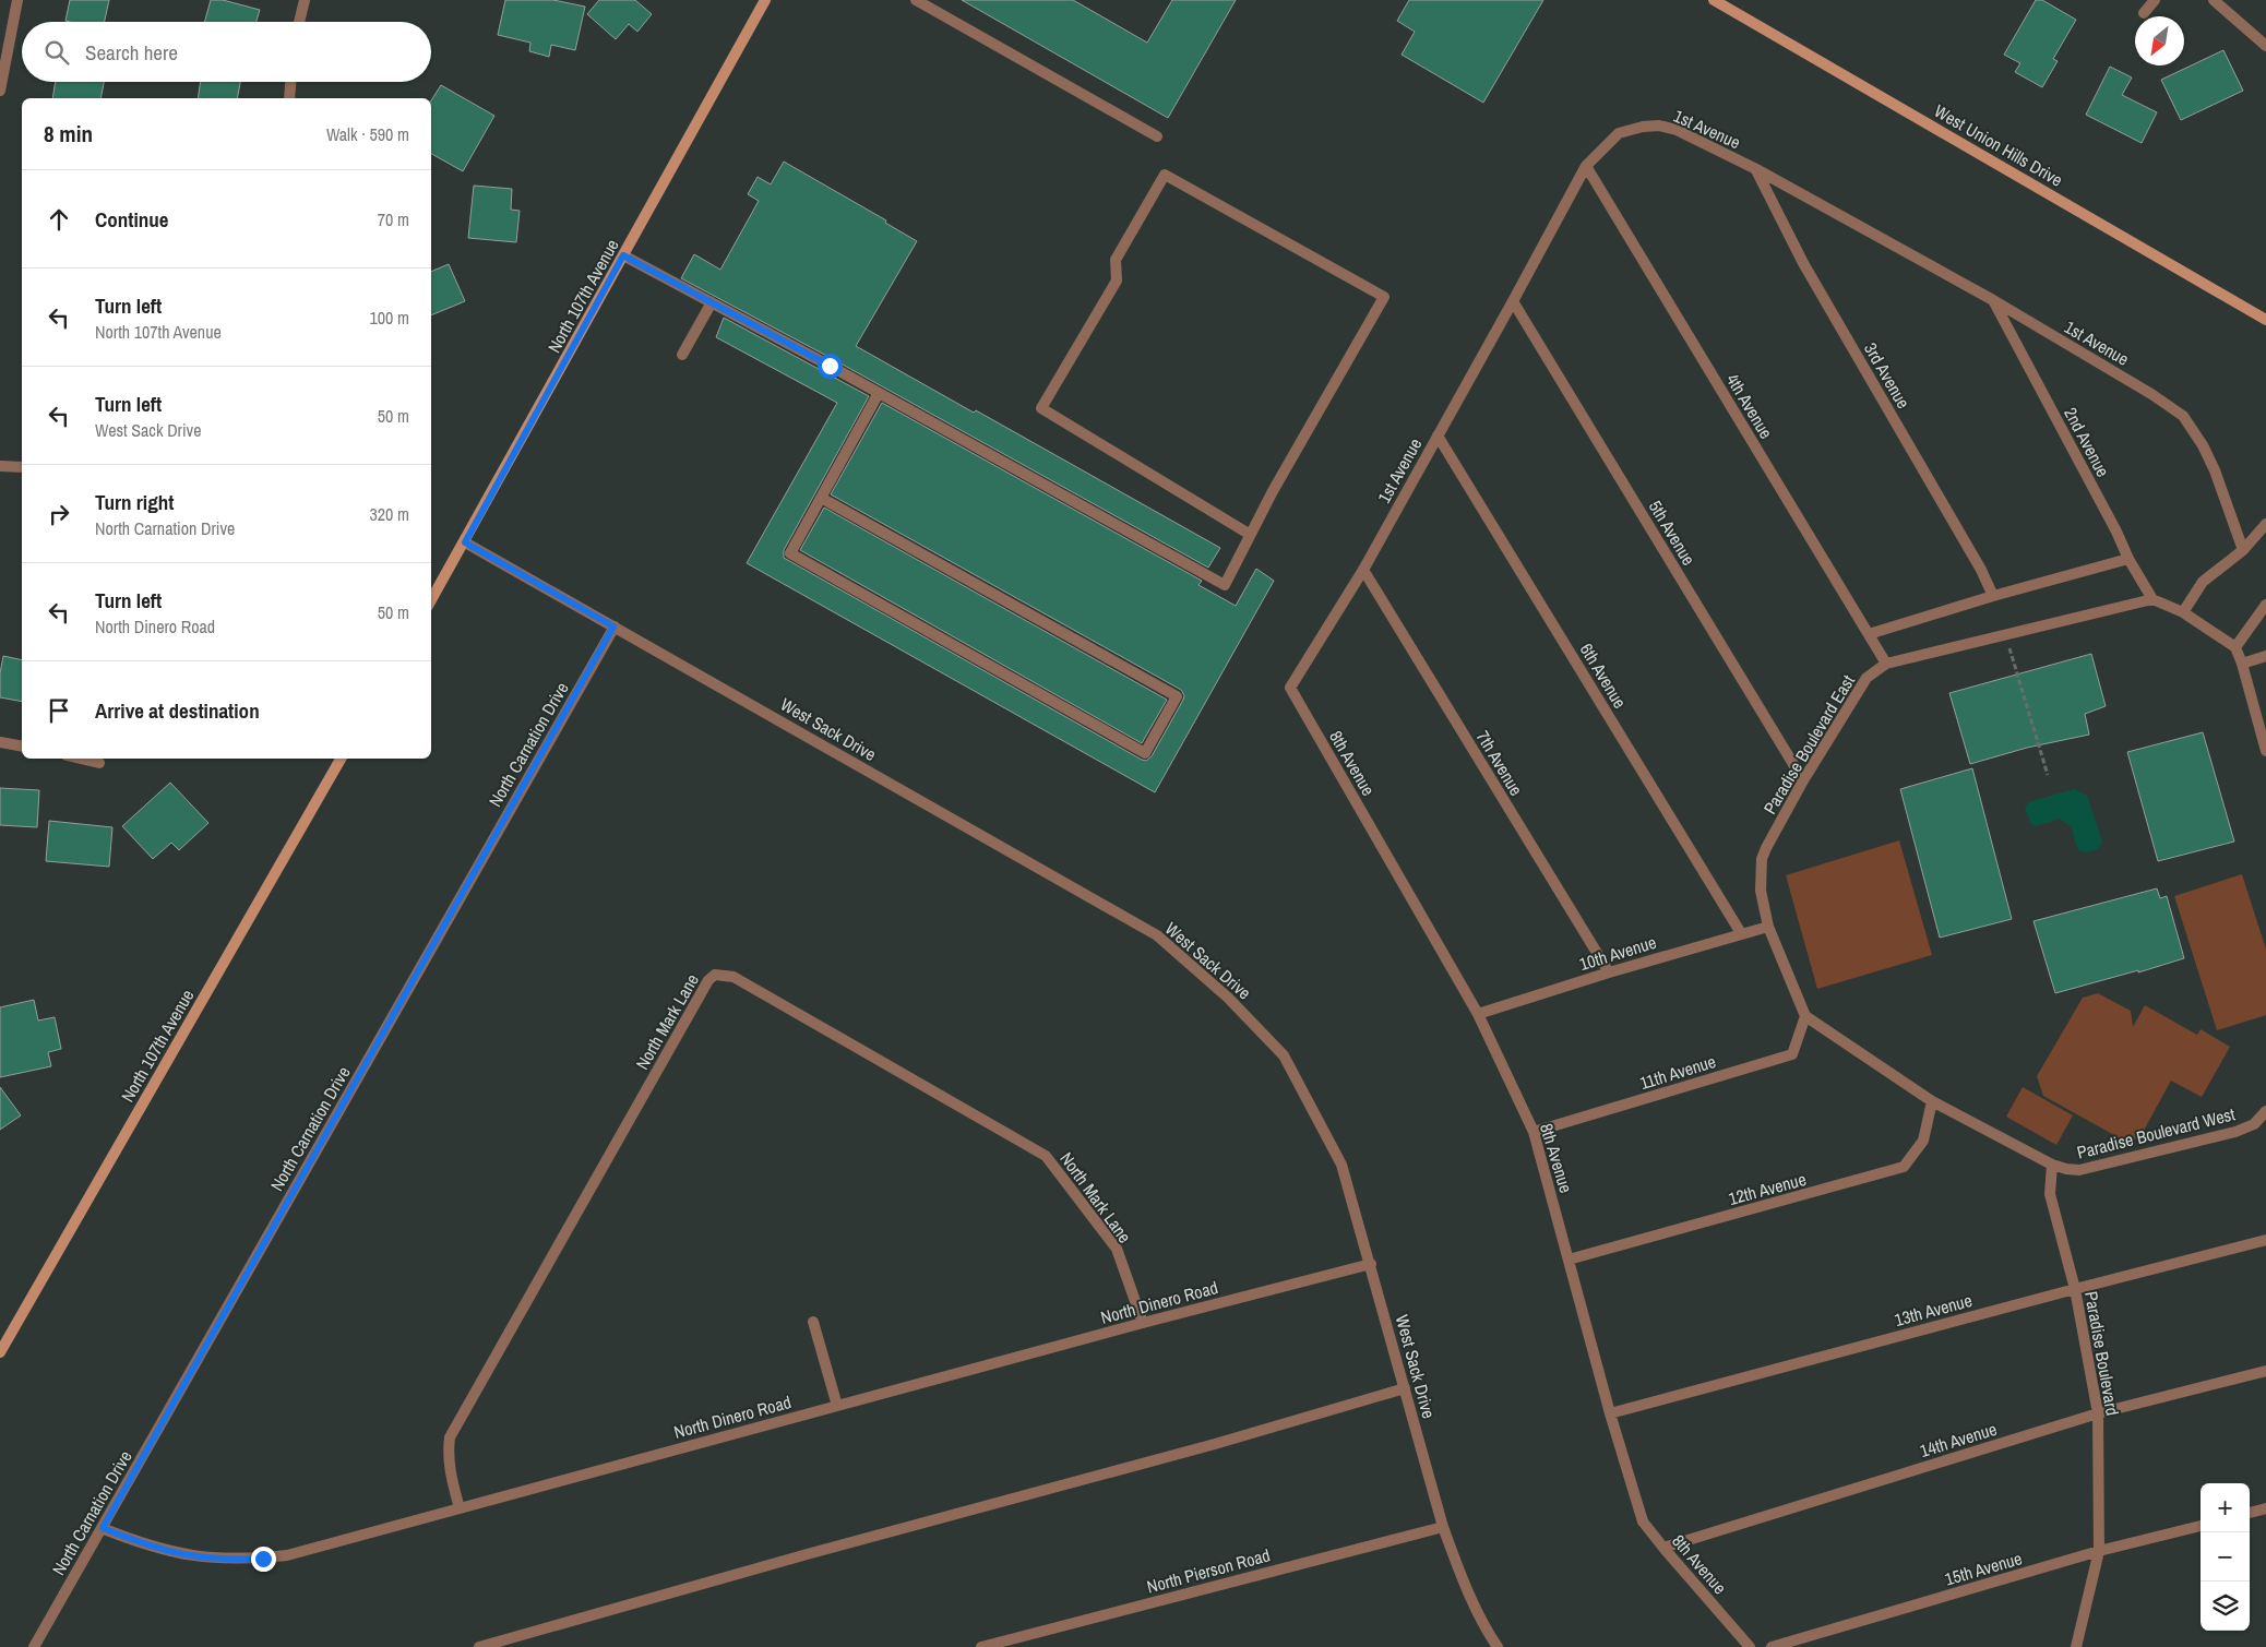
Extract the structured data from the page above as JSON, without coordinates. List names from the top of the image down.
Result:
{
  "streets": {
    "main road": ["West Union Hills Drive", "North 107th Avenue"],
    "street": [
      "1st Avenue",
      "3rd Avenue",
      "4th Avenue",
      "2nd Avenue",
      "5th Avenue",
      "6th Avenue",
      "West Sack Drive",
      "North Carnation Drive",
      "Paradise Boulevard East",
      "8th Avenue",
      "7th Avenue",
      "10th Avenue",
      "North Mark Lane",
      "11th Avenue",
      "Paradise Boulevard West",
      "12th Avenue",
      "North Dinero Road",
      "13th Avenue",
      "Paradise Boulevard",
      "14th Avenue",
      "15th Avenue",
      "North Pierson Road"
    ]
  },
  "crossings": [
    ["1st Avenue", "3rd Avenue"],
    ["1st Avenue", "4th Avenue"],
    ["1st Avenue", "2nd Avenue"],
    ["1st Avenue", "5th Avenue"],
    ["1st Avenue", "6th Avenue"],
    ["1st Avenue", "8th Avenue"],
    ["1st Avenue", "7th Avenue"],
    ["North 107th Avenue", "West Sack Drive"],
    ["4th Avenue", "Paradise Boulevard East"],
    ["2nd Avenue", "Paradise Boulevard East"],
    ["5th Avenue", "Paradise Boulevard East"],
    ["6th Avenue", "10th Avenue"],
    ["West Sack Drive", "North Carnation Drive"],
    ["West Sack Drive", "North Dinero Road"],
    ["West Sack Drive", "North Pierson Road"],
    ["North Carnation Drive", "North Dinero Road"],
    ["Paradise Boulevard East", "10th Avenue"],
    ["Paradise Boulevard East", "11th Avenue"],
    ["8th Avenue", "10th Avenue"],
    ["8th Avenue", "11th Avenue"],
    ["8th Avenue", "12th Avenue"],
    ["8th Avenue", "13th Avenue"],
    ["8th Avenue", "14th Avenue"],
    ["7th Avenue", "10th Avenue"],
    ["North Mark Lane", "North Dinero Road"],
    ["Paradise Boulevard West", "12th Avenue"],
    ["Paradise Boulevard West", "Paradise Boulevard"],
    ["13th Avenue", "Paradise Boulevard"],
    ["Paradise Boulevard", "14th Avenue"],
    ["Paradise Boulevard", "15th Avenue"]
  ],
  "north": "bottom left",
  "page": {
    "search": "Search here",
    "heading": ["8 min", "Walk · 590 m"],
    "list": [
      ["Continue", "70 m"],
      ["Turn left", "North 107th Avenue", "100 m"],
      ["Turn left", "West Sack Drive", "50 m"],
      ["Turn right", "North Carnation Drive", "320 m"],
      ["Turn left", "North Dinero Road", "50 m"],
      "Arrive at destination"
    ],
    "map_buttons": ["+", "−"]
  }
}
